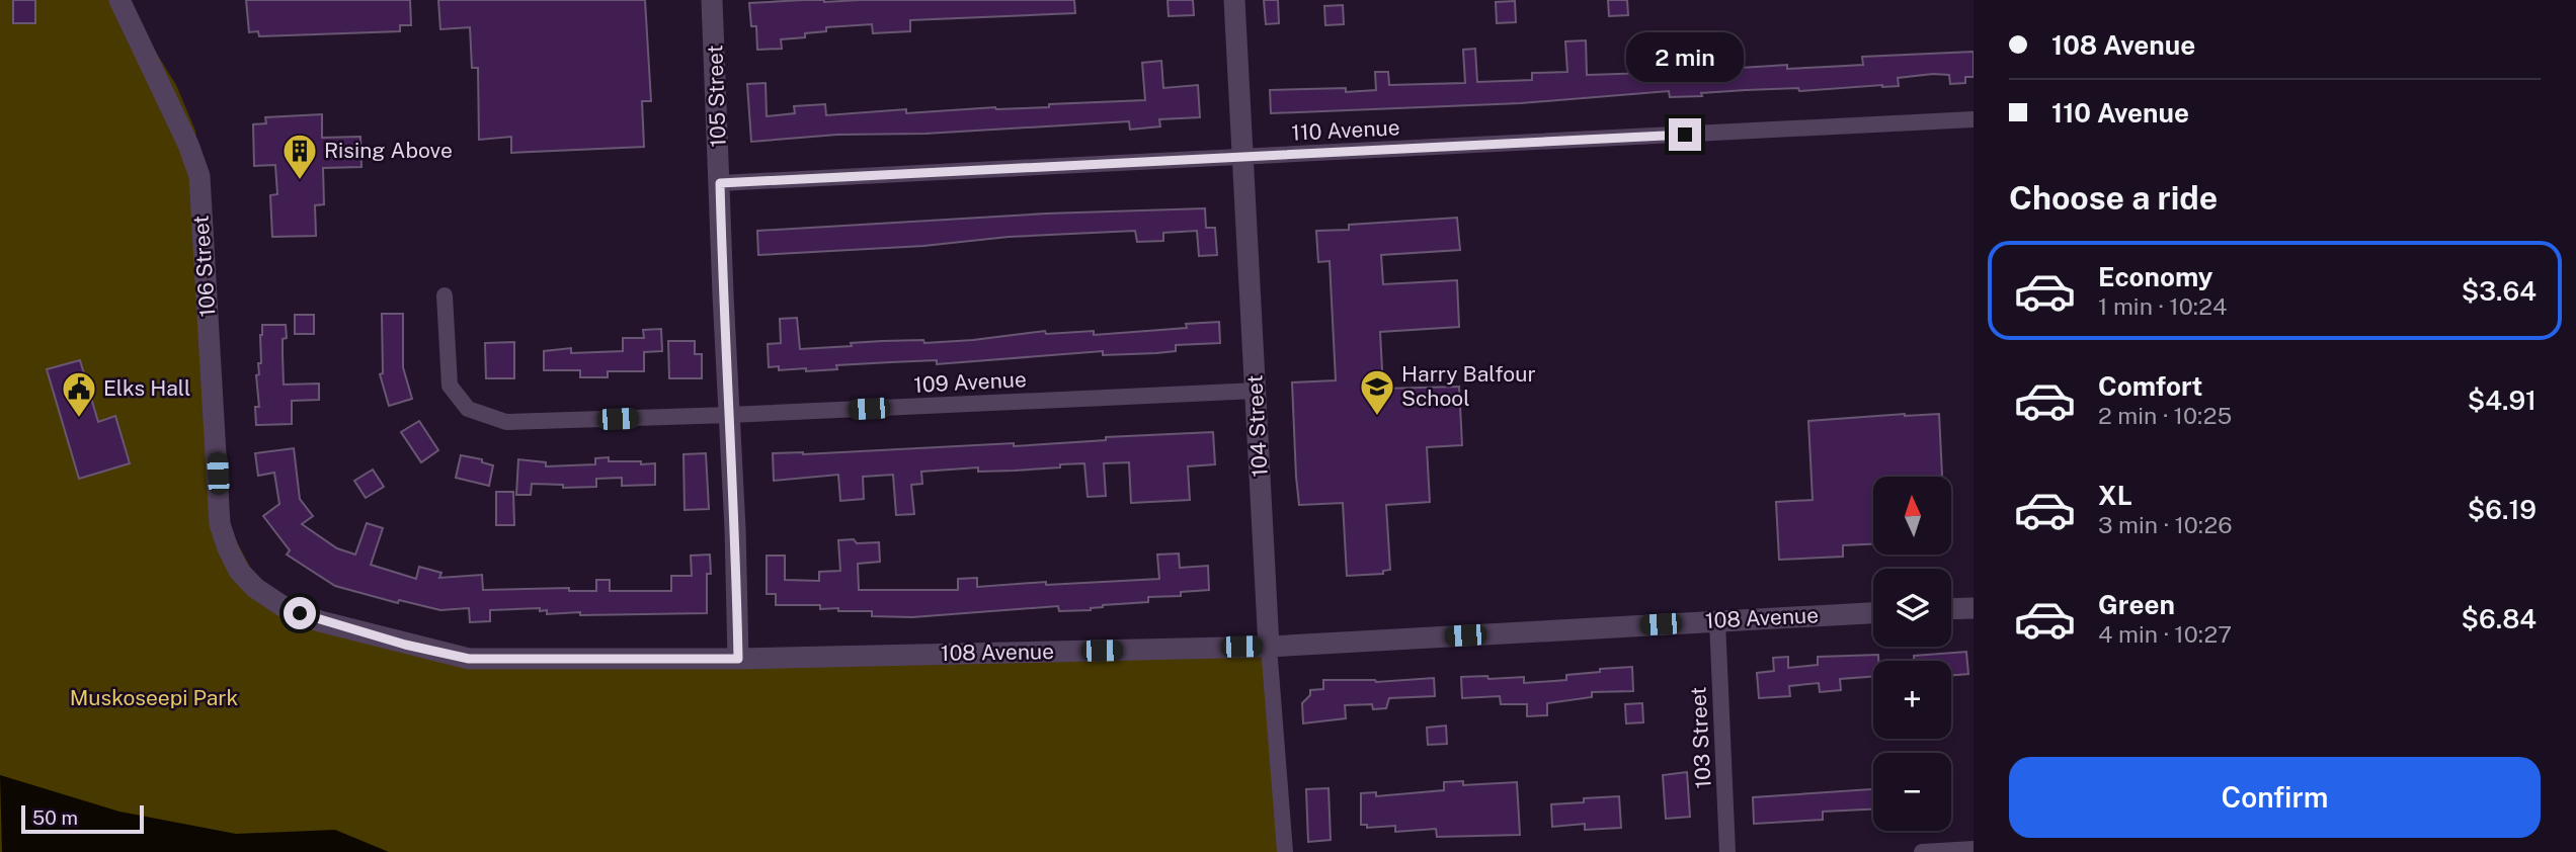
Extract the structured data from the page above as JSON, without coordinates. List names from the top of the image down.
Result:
{
  "streets": {
    "street": [
      "105 Street",
      "110 Avenue",
      "106 Street",
      "109 Avenue",
      "104 Street",
      "108 Avenue",
      "103 Street"
    ]
  },
  "crossings": [
    ["105 Street", "110 Avenue"],
    ["105 Street", "109 Avenue"],
    ["105 Street", "108 Avenue"],
    ["110 Avenue", "104 Street"],
    ["106 Street", "108 Avenue"],
    ["109 Avenue", "104 Street"],
    ["104 Street", "108 Avenue"],
    ["108 Avenue", "103 Street"]
  ],
  "parks": ["Muskoseepi Park"],
  "places": {
    "building": ["Rising Above"],
    "school or university": ["Harry Balfour School"],
    "public building": ["Elks Hall"]
  },
  "scale_bar": "50 m",
  "north": "top",
  "page": {
    "banner": ["108 Avenue", "110 Avenue"],
    "bubble": "2 min",
    "heading": "Choose a ride",
    "list": [
      {
        "name": "Economy",
        "note": "1 min · 10:24",
        "value": "$3.64"
      },
      {
        "name": "Comfort",
        "note": "2 min · 10:25",
        "value": "$4.91"
      },
      {
        "name": "XL",
        "note": "3 min · 10:26",
        "value": "$6.19"
      },
      {
        "name": "Green",
        "note": "4 min · 10:27",
        "value": "$6.84"
      }
    ],
    "map_buttons": ["+", "−"],
    "buttons": "Confirm",
    "scale": "50 m"
  }
}
